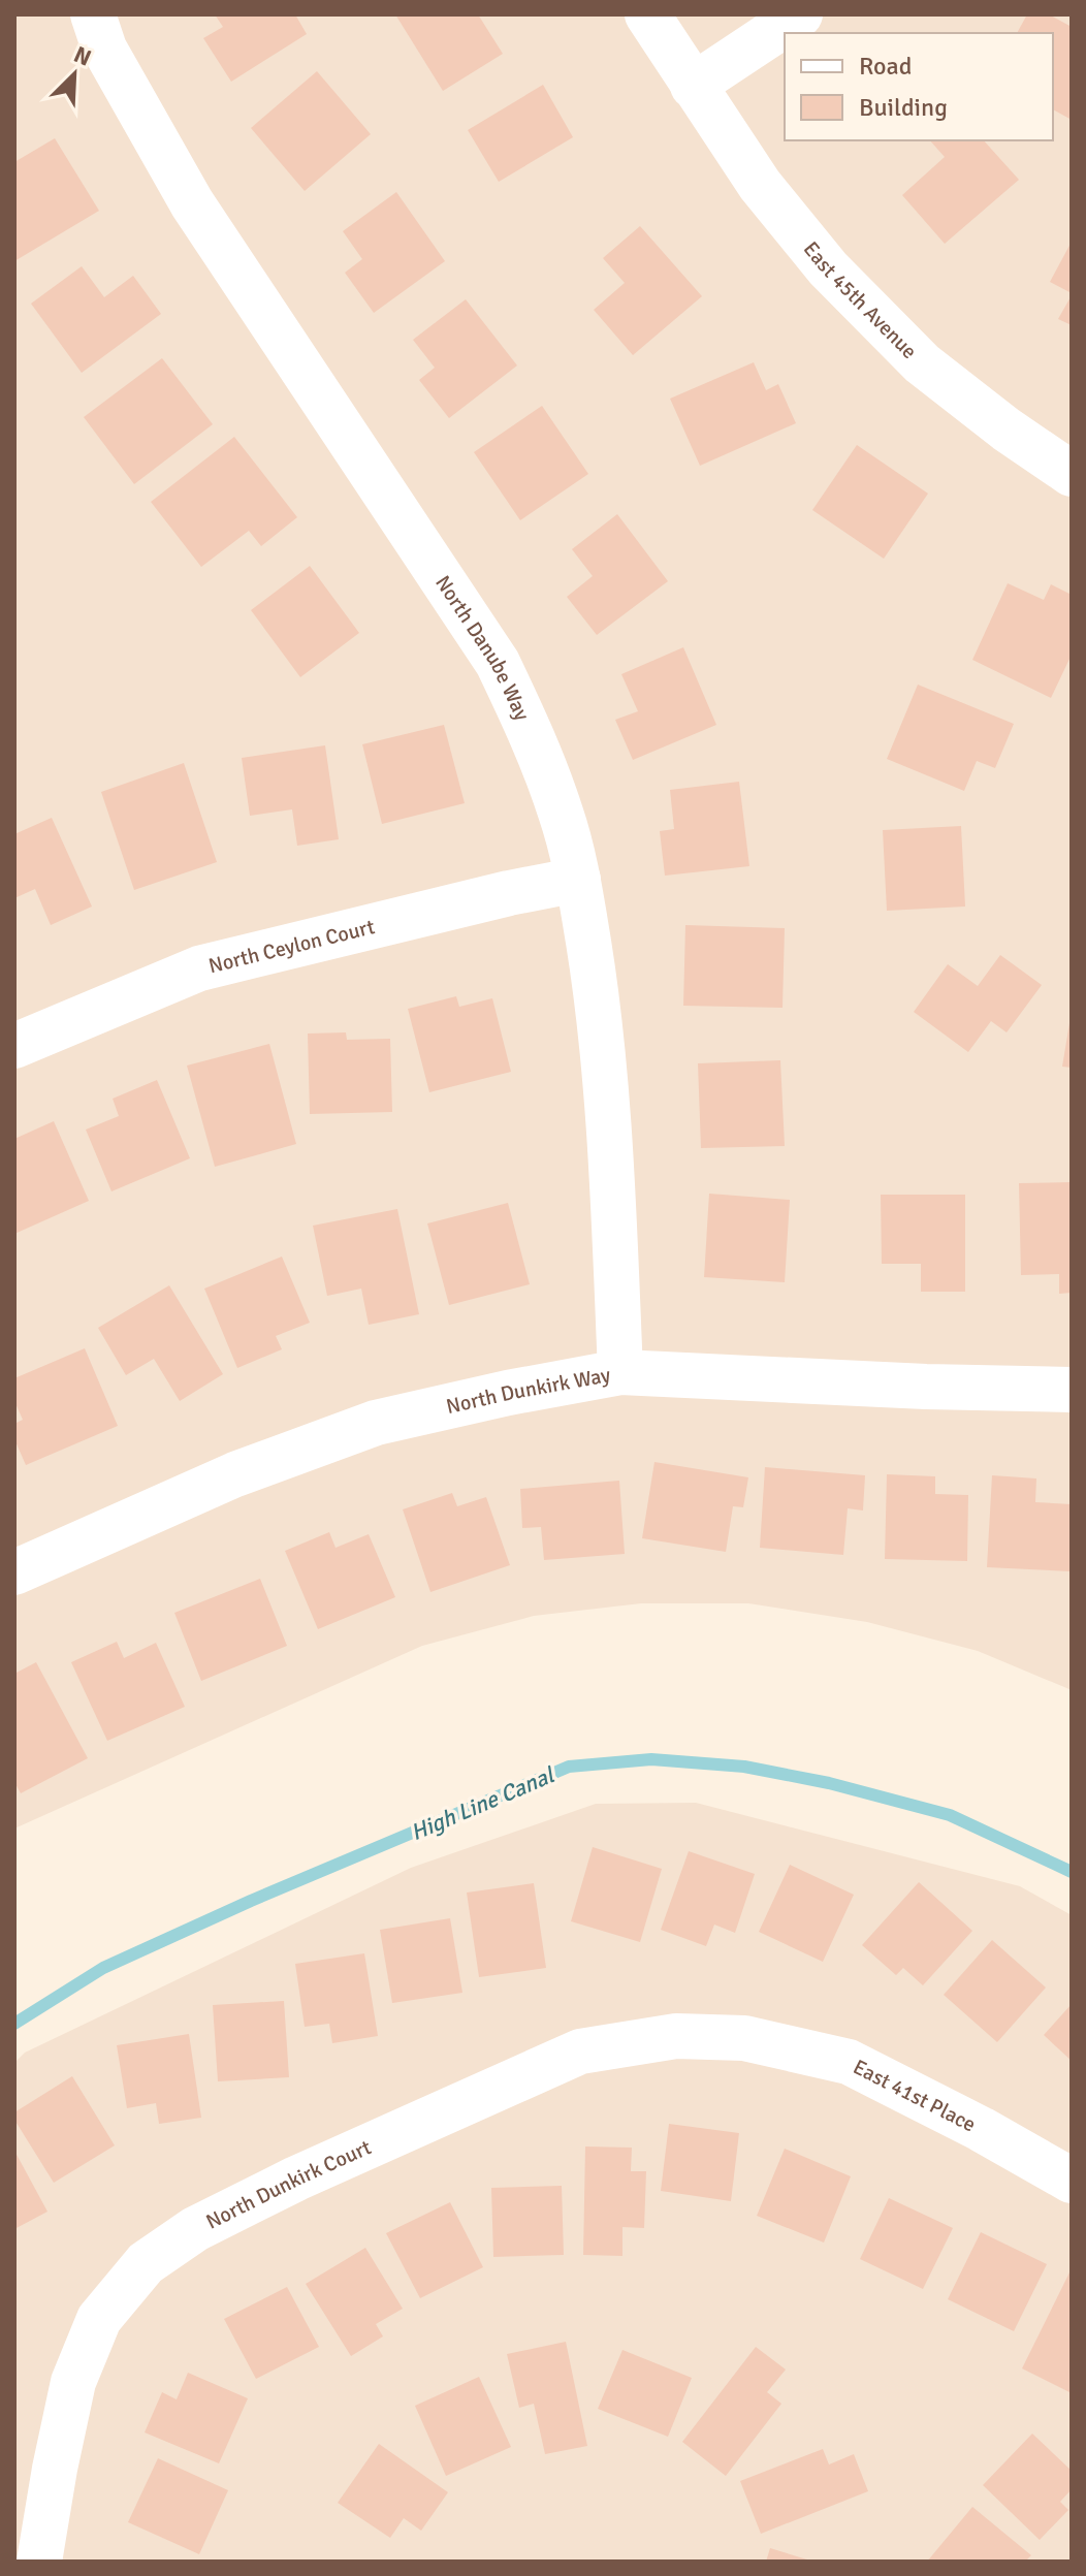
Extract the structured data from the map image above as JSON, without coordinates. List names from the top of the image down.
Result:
{
  "streets": {
    "street": [
      "East 45th Avenue",
      "North Danube Way",
      "North Ceylon Court",
      "North Dunkirk Way",
      "East 41st Place",
      "North Dunkirk Court"
    ]
  },
  "crossings": [
    ["North Danube Way", "North Ceylon Court"],
    ["North Danube Way", "North Dunkirk Way"],
    ["East 41st Place", "North Dunkirk Court"]
  ],
  "water": ["High Line Canal"],
  "legend": ["Road", "Building"],
  "north": "top right"
}
